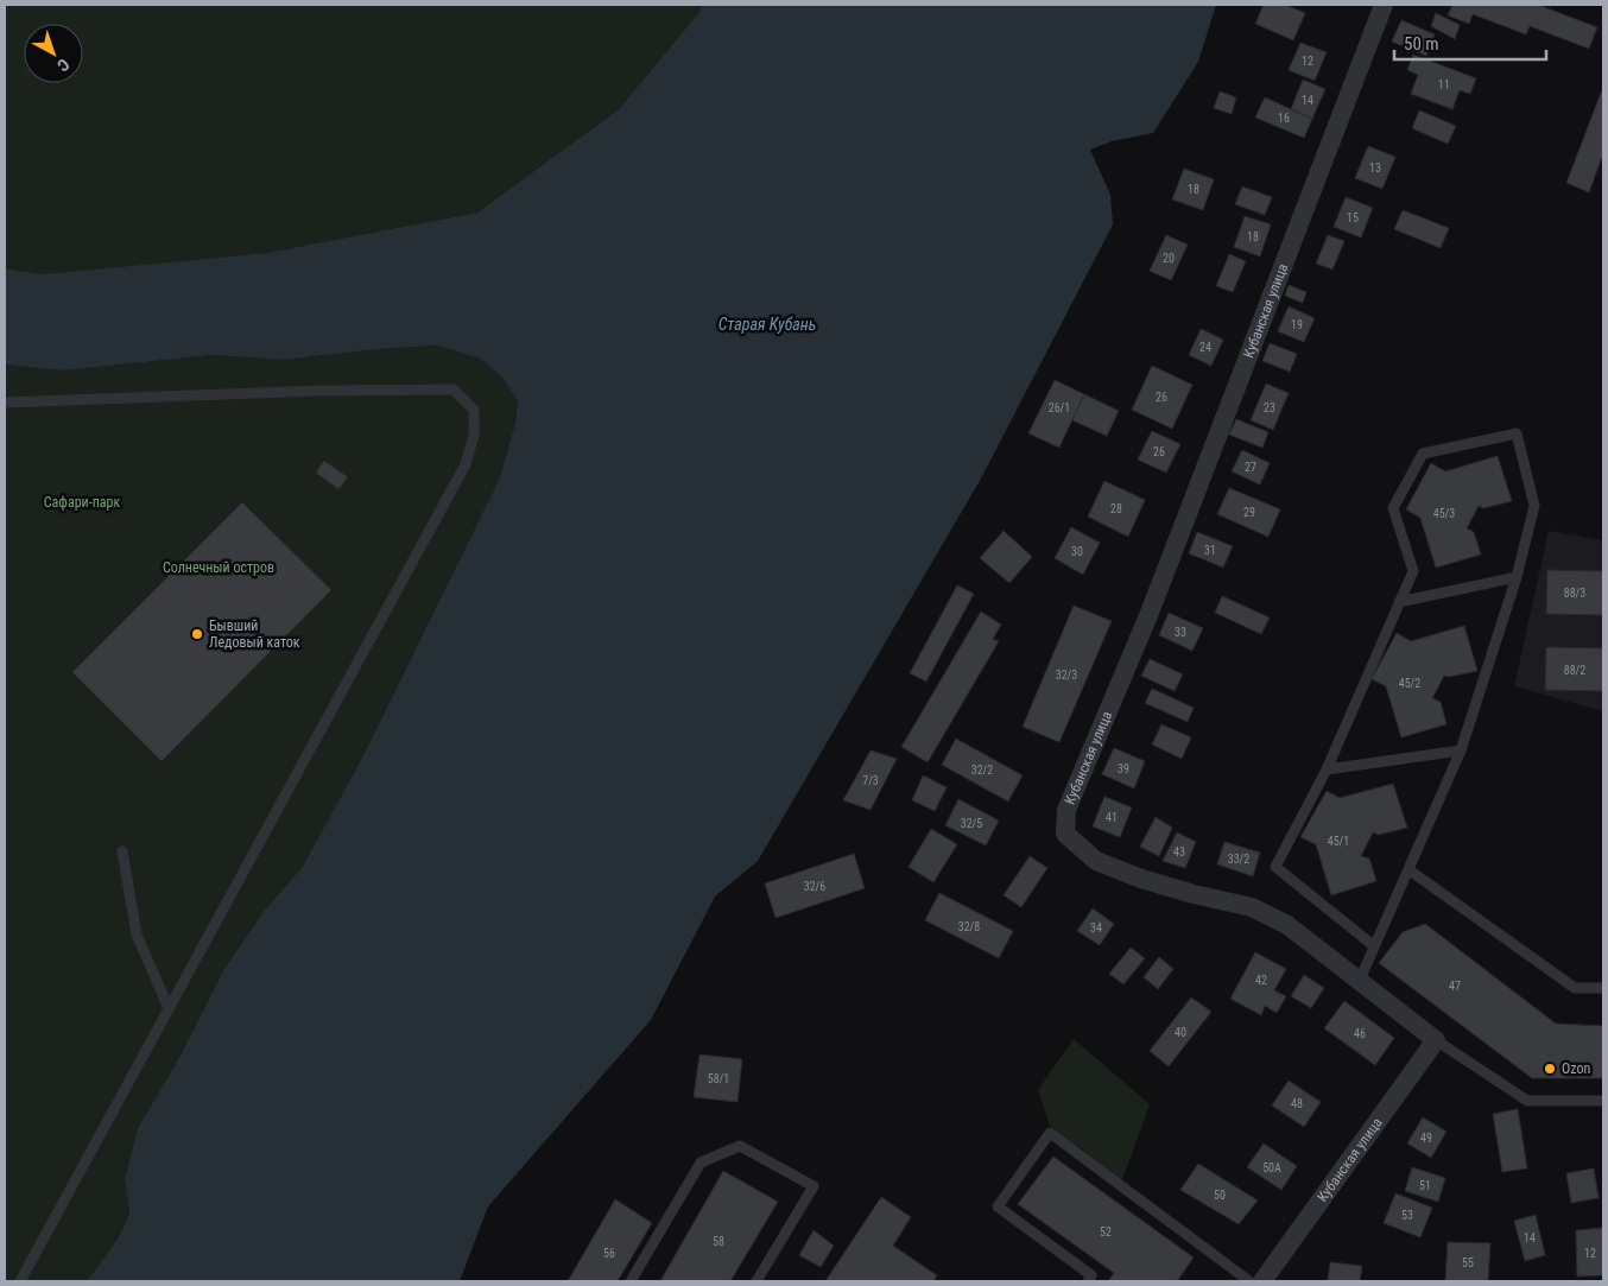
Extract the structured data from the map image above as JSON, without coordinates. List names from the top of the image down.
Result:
{
  "streets": {
    "street": ["Кубанская улица"]
  },
  "water": ["Старая Кубань"],
  "parks": ["Сафари-парк", "Солнечный остров"],
  "places": ["Бывший Ледовый каток", "Ozon"],
  "house_numbers": [
    "12",
    "11",
    "14",
    "16",
    "13",
    "18",
    "15",
    "18",
    "20",
    "19",
    "24",
    "26",
    "26/1",
    "23",
    "26",
    "27",
    "28",
    "29",
    "45/3",
    "31",
    "30",
    "88/3",
    "33",
    "88/2",
    "32/3",
    "45/2",
    "39",
    "32/2",
    "7/3",
    "41",
    "32/5",
    "45/1",
    "43",
    "33/2",
    "32/6",
    "32/8",
    "34",
    "42",
    "47",
    "40",
    "46",
    "58/1",
    "48",
    "49",
    "50А",
    "51",
    "50",
    "53",
    "52",
    "14",
    "58",
    "56",
    "12",
    "55"
  ],
  "scale_bar": "50 m",
  "north": "bottom right"
}
